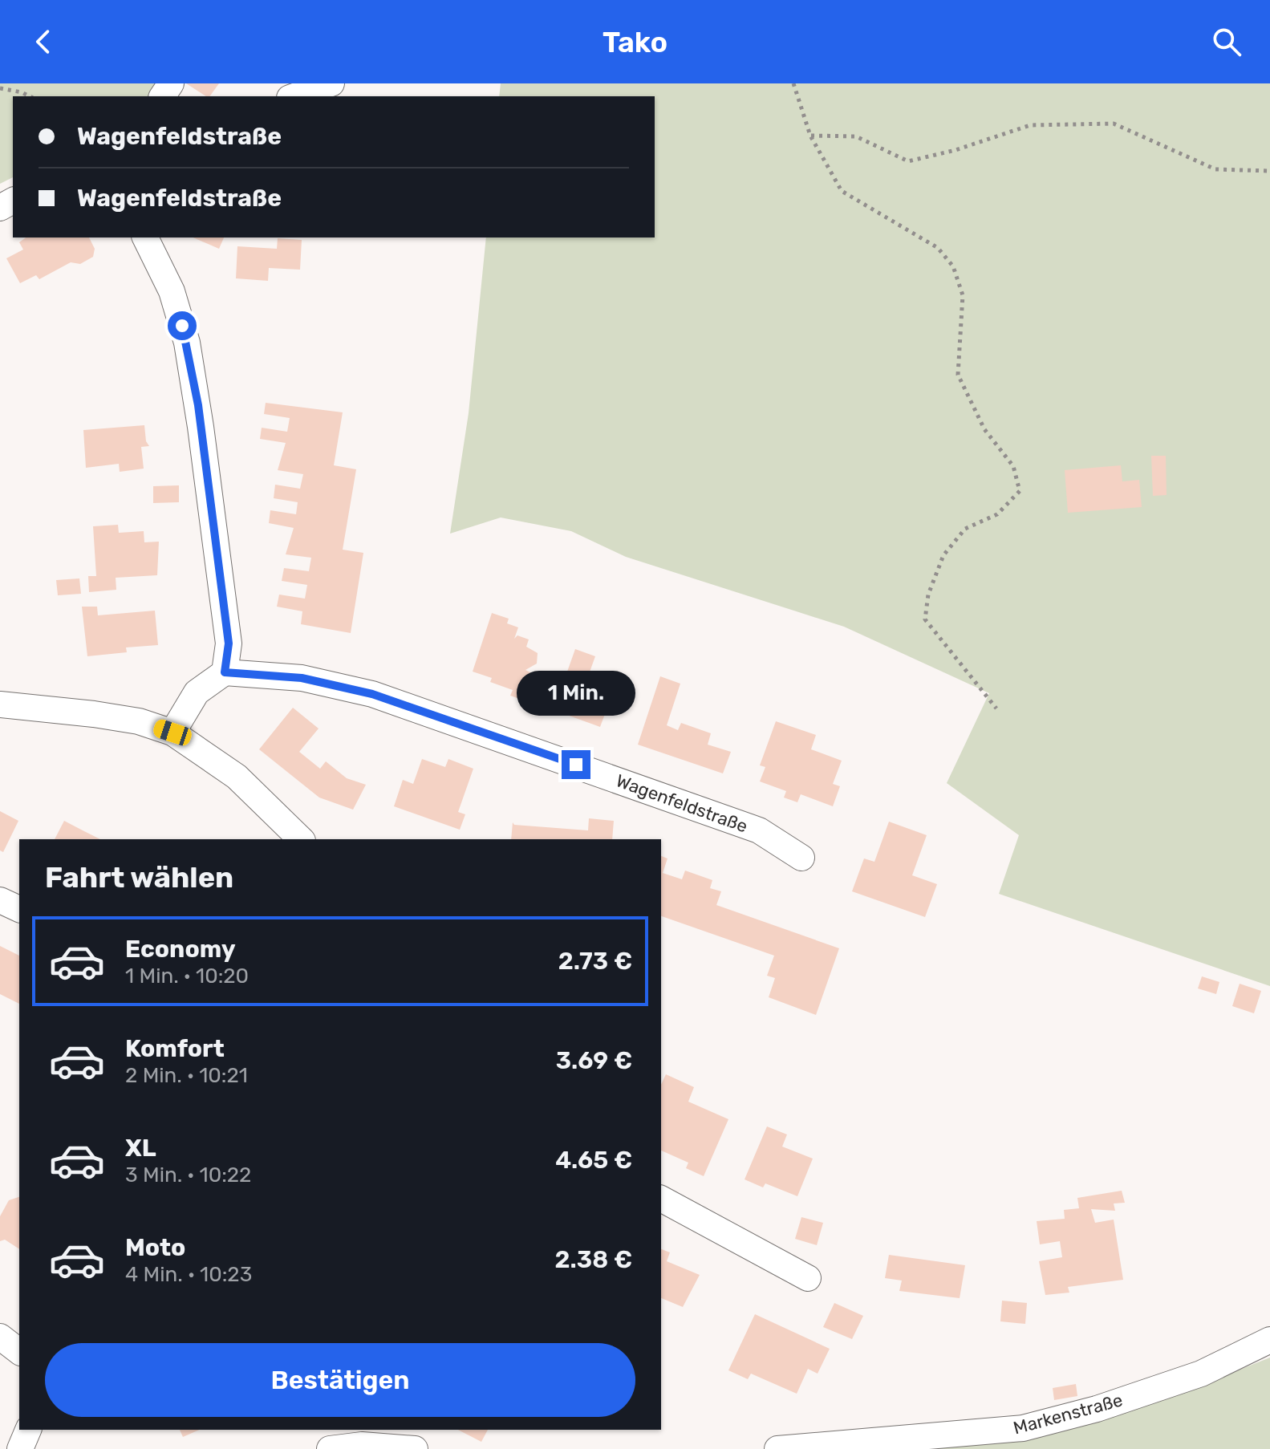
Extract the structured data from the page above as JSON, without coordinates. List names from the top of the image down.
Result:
{
  "streets": {
    "street": ["Wagenfeldstraße", "Markenstraße"]
  },
  "page": {
    "header": "Tako",
    "banner": ["Wagenfeldstraße", "Wagenfeldstraße"],
    "bubble": "1 Min.",
    "heading": "Fahrt wählen",
    "list": [
      {
        "name": "Economy",
        "note": "1 Min. · 10:20",
        "value": "2.73 €"
      },
      {
        "name": "Komfort",
        "note": "2 Min. · 10:21",
        "value": "3.69 €"
      },
      {
        "name": "XL",
        "note": "3 Min. · 10:22",
        "value": "4.65 €"
      },
      {
        "name": "Moto",
        "note": "4 Min. · 10:23",
        "value": "2.38 €"
      }
    ],
    "buttons": "Bestätigen"
  }
}
